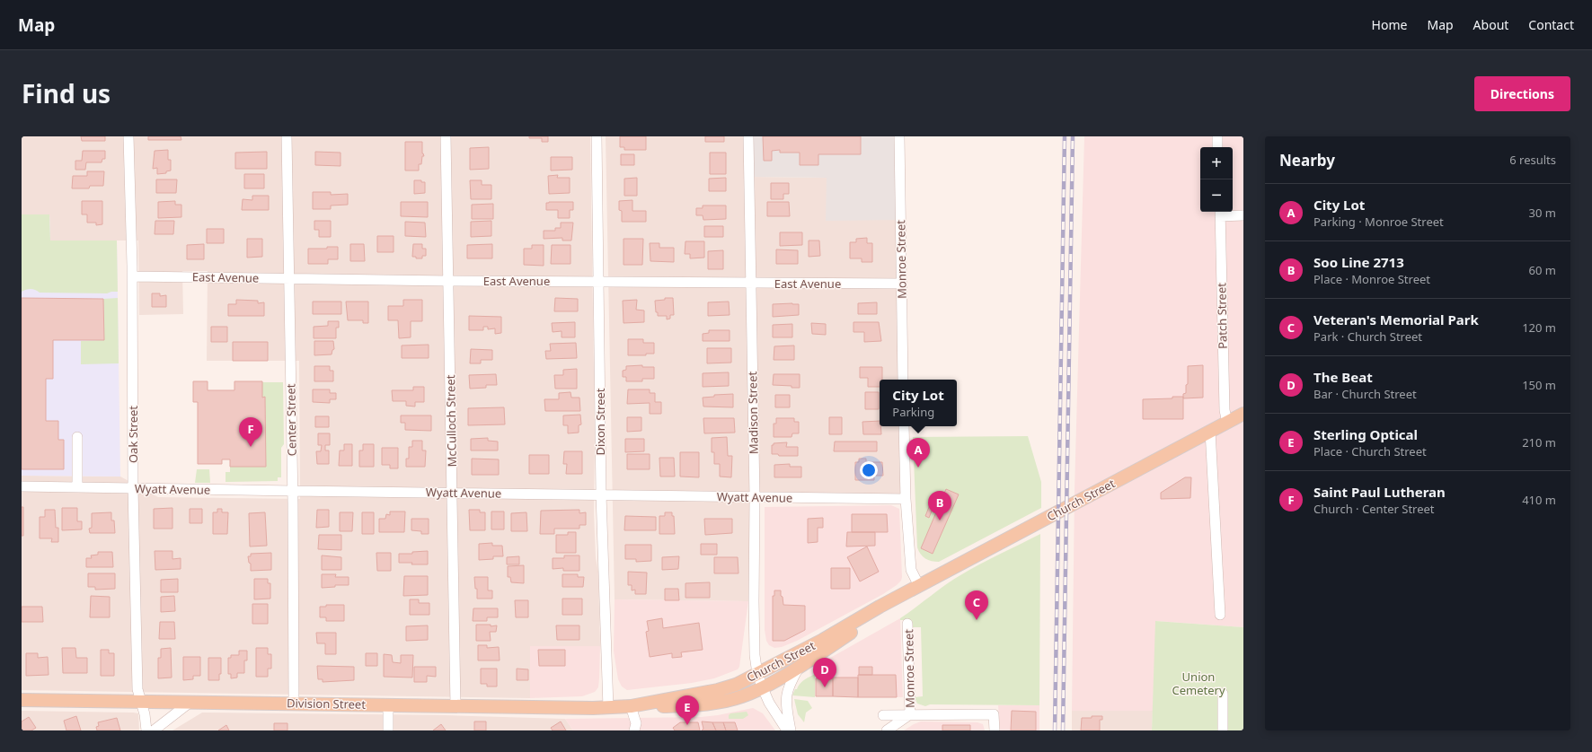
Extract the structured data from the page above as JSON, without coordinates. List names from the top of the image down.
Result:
{
  "streets": {
    "main road": ["Church Street", "Division Street"],
    "street": [
      "Monroe Street",
      "East Avenue",
      "Patch Street",
      "Madison Street",
      "Center Street",
      "McCulloch Street",
      "Dixon Street",
      "Oak Street",
      "Wyatt Avenue"
    ]
  },
  "crossings": [
    ["Monroe Street", "East Avenue"],
    ["East Avenue", "Madison Street"],
    ["East Avenue", "Center Street"],
    ["East Avenue", "McCulloch Street"],
    ["East Avenue", "Dixon Street"],
    ["East Avenue", "Oak Street"],
    ["Patch Street", "Church Street"],
    ["Madison Street", "Wyatt Avenue"],
    ["Madison Street", "Church Street"],
    ["Center Street", "Wyatt Avenue"],
    ["Center Street", "Division Street"],
    ["McCulloch Street", "Wyatt Avenue"],
    ["McCulloch Street", "Division Street"],
    ["Dixon Street", "Wyatt Avenue"],
    ["Dixon Street", "Division Street"],
    ["Oak Street", "Wyatt Avenue"],
    ["Oak Street", "Division Street"],
    ["Church Street", "Division Street"]
  ],
  "parks": ["Union Cemetery"],
  "page": {
    "header": "Map",
    "nav": [
      "Home",
      "Map",
      "About",
      "Contact"
    ],
    "title": "Find us",
    "buttons": "Directions",
    "heading": ["Nearby", "6 results"],
    "map_buttons": ["+", "−"],
    "list": [
      {
        "mark": "A",
        "name": "City Lot",
        "note": "Parking · Monroe Street",
        "value": "30 m"
      },
      {
        "mark": "B",
        "name": "Soo Line 2713",
        "note": "Place · Monroe Street",
        "value": "60 m"
      },
      {
        "mark": "C",
        "name": "Veteran's Memorial Park",
        "note": "Park · Church Street",
        "value": "120 m"
      },
      {
        "mark": "D",
        "name": "The Beat",
        "note": "Bar · Church Street",
        "value": "150 m"
      },
      {
        "mark": "E",
        "name": "Sterling Optical",
        "note": "Place · Church Street",
        "value": "210 m"
      },
      {
        "mark": "F",
        "name": "Saint Paul Lutheran",
        "note": "Church · Center Street",
        "value": "410 m"
      }
    ],
    "popup": ["City Lot", "Parking"],
    "pins": [
      "F",
      "A",
      "B",
      "C",
      "D",
      "E"
    ]
  }
}
